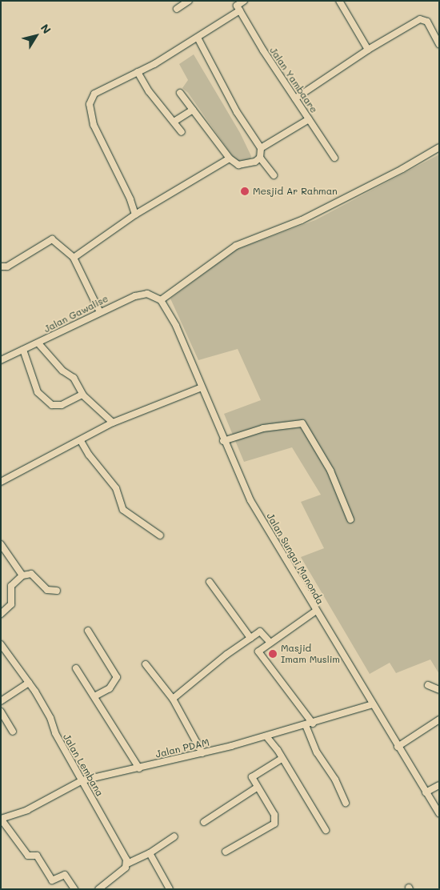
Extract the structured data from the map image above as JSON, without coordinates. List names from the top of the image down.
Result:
{
  "streets": {
    "street": [
      "Jalan Yambaare",
      "Jalan Gawalise",
      "Jalan Sungai Manonda",
      "Jalan PDAM",
      "Jalan Lembana"
    ]
  },
  "crossings": [
    ["Jalan Gawalise", "Jalan Sungai Manonda"],
    ["Jalan Sungai Manonda", "Jalan PDAM"],
    ["Jalan PDAM", "Jalan Lembana"]
  ],
  "places": ["Mesjid Ar Rahman", "Masjid Imam Muslim"],
  "north": "top right"
}
